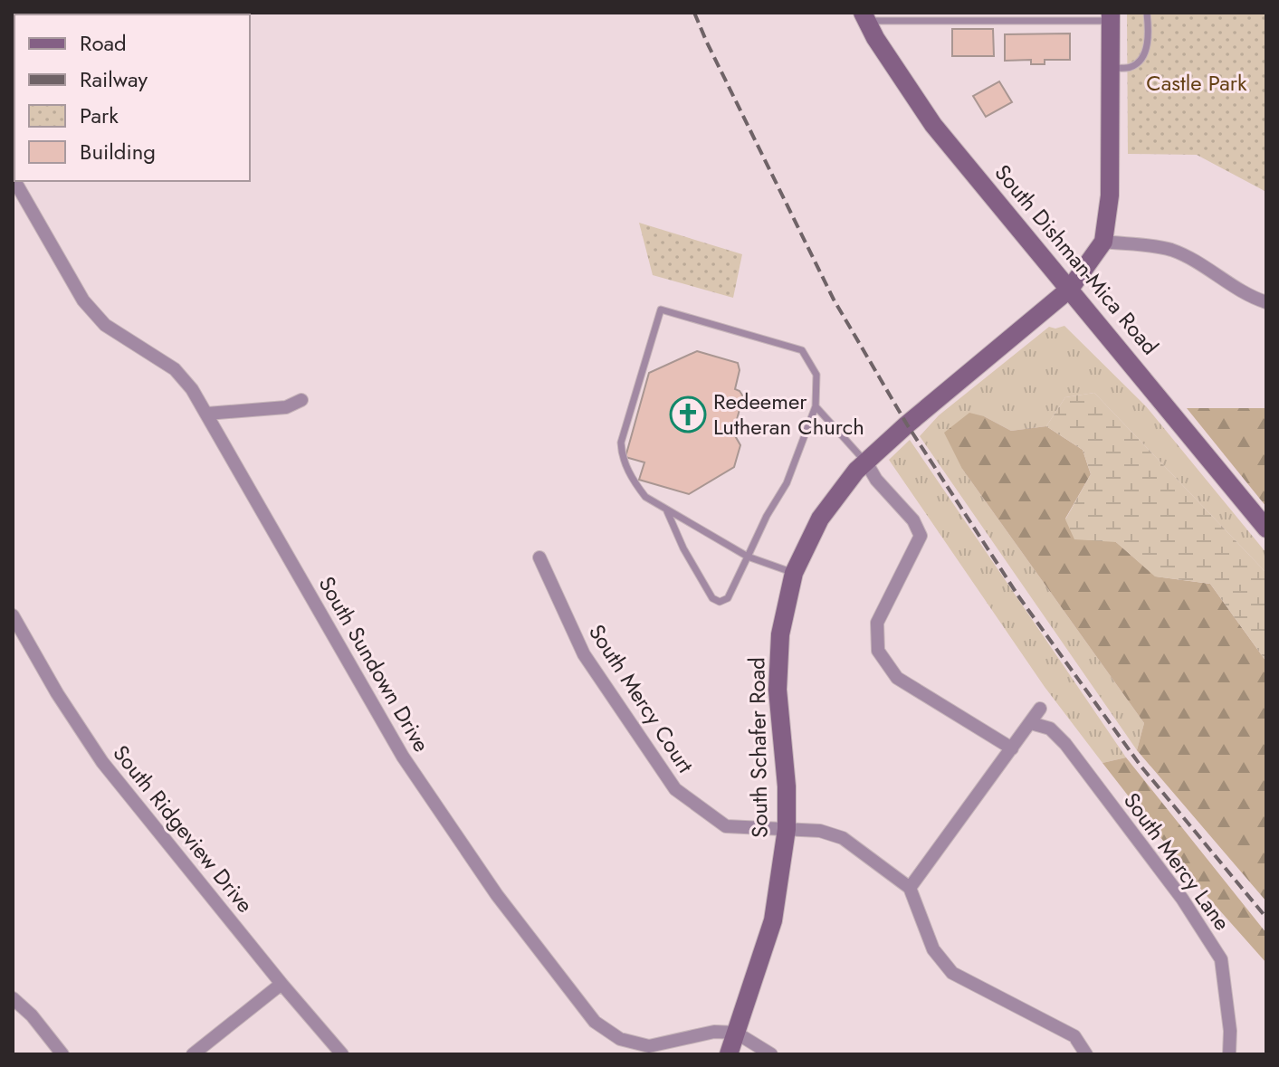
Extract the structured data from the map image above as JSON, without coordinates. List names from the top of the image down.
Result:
{
  "streets": {
    "street": [
      "South Dishman-Mica Road",
      "South Sundown Drive",
      "South Mercy Court",
      "South Schafer Road",
      "South Ridgeview Drive",
      "South Mercy Lane"
    ]
  },
  "crossings": [
    ["South Dishman-Mica Road", "South Schafer Road"],
    ["South Sundown Drive", "South Schafer Road"],
    ["South Mercy Court", "South Schafer Road"]
  ],
  "parks": ["Castle Park"],
  "places": {
    "church": ["Redeemer Lutheran Church"]
  },
  "legend": [
    "Road",
    "Railway",
    "Park",
    "Building"
  ]
}
